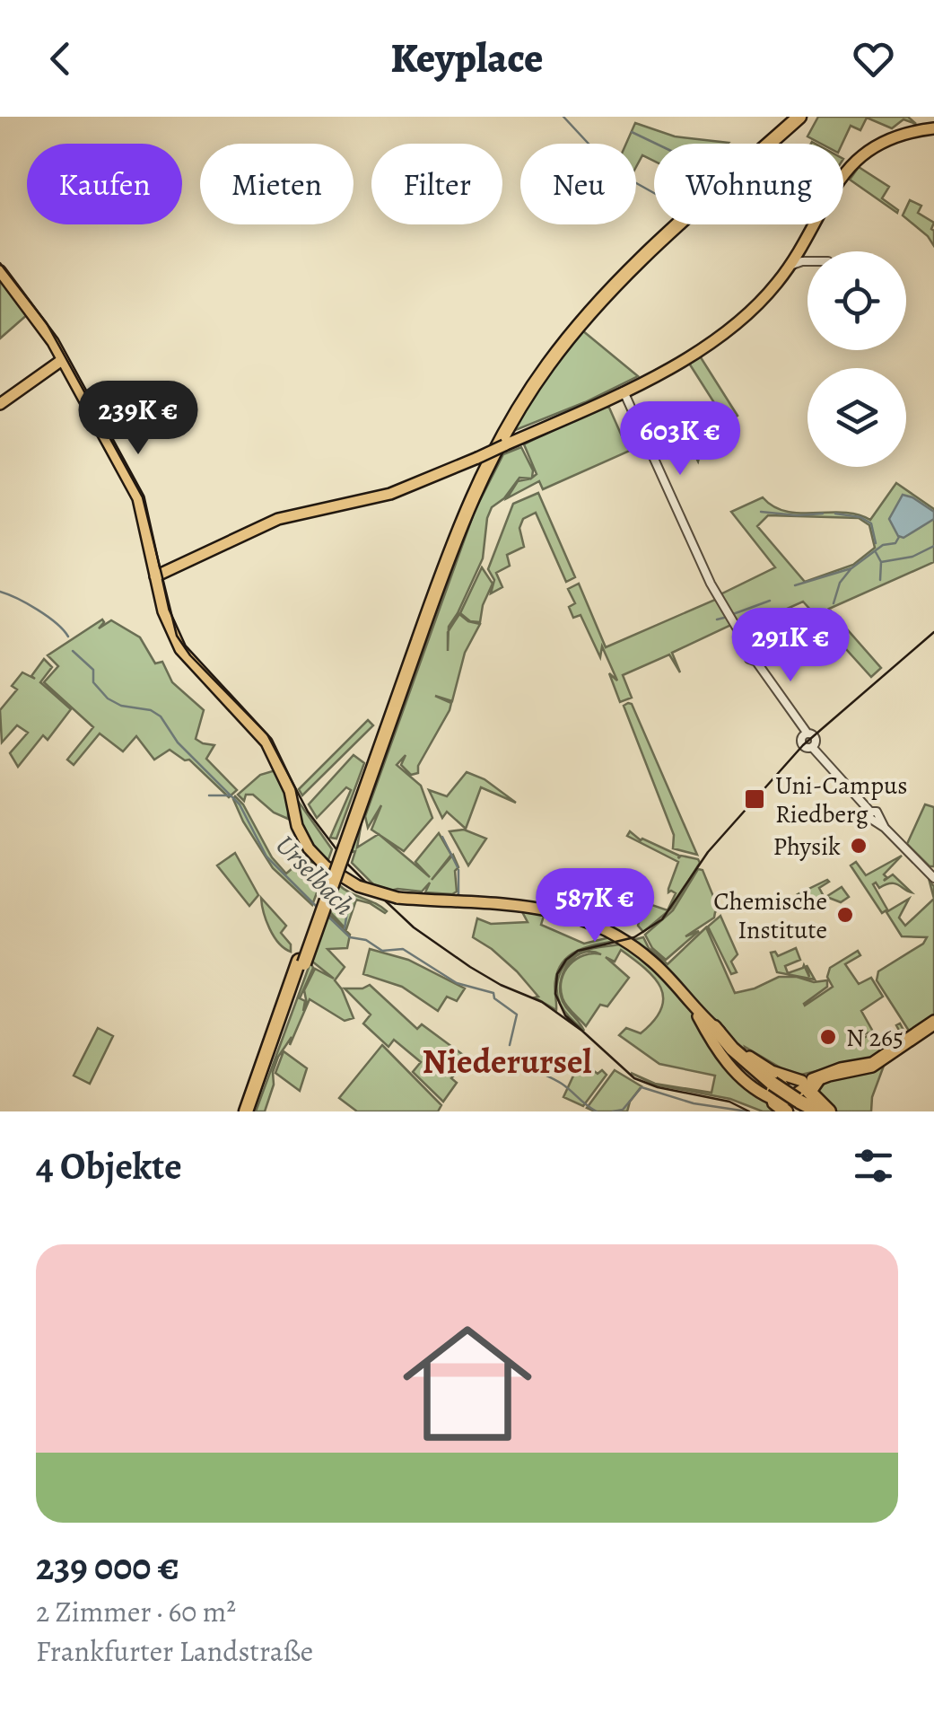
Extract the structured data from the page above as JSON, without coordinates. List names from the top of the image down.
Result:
{
  "districts": ["Niederursel"],
  "water": ["Urselbach"],
  "places": {
    "transit": ["Uni-Campus Riedberg"],
    "other": ["Physik", "Chemische Institute", "N 265"]
  },
  "page": {
    "header": "Keyplace",
    "chip": [
      "Kaufen",
      "Mieten",
      "Filter",
      "Neu",
      "Wohnung"
    ],
    "price": [
      "239K €",
      "603K €",
      "291K €",
      "587K €"
    ],
    "heading": "4 Objekte",
    "list": [
      {
        "name": "239 000 €",
        "note": "2 Zimmer · 60 m² · Frankfurter Landstraße"
      }
    ]
  }
}
